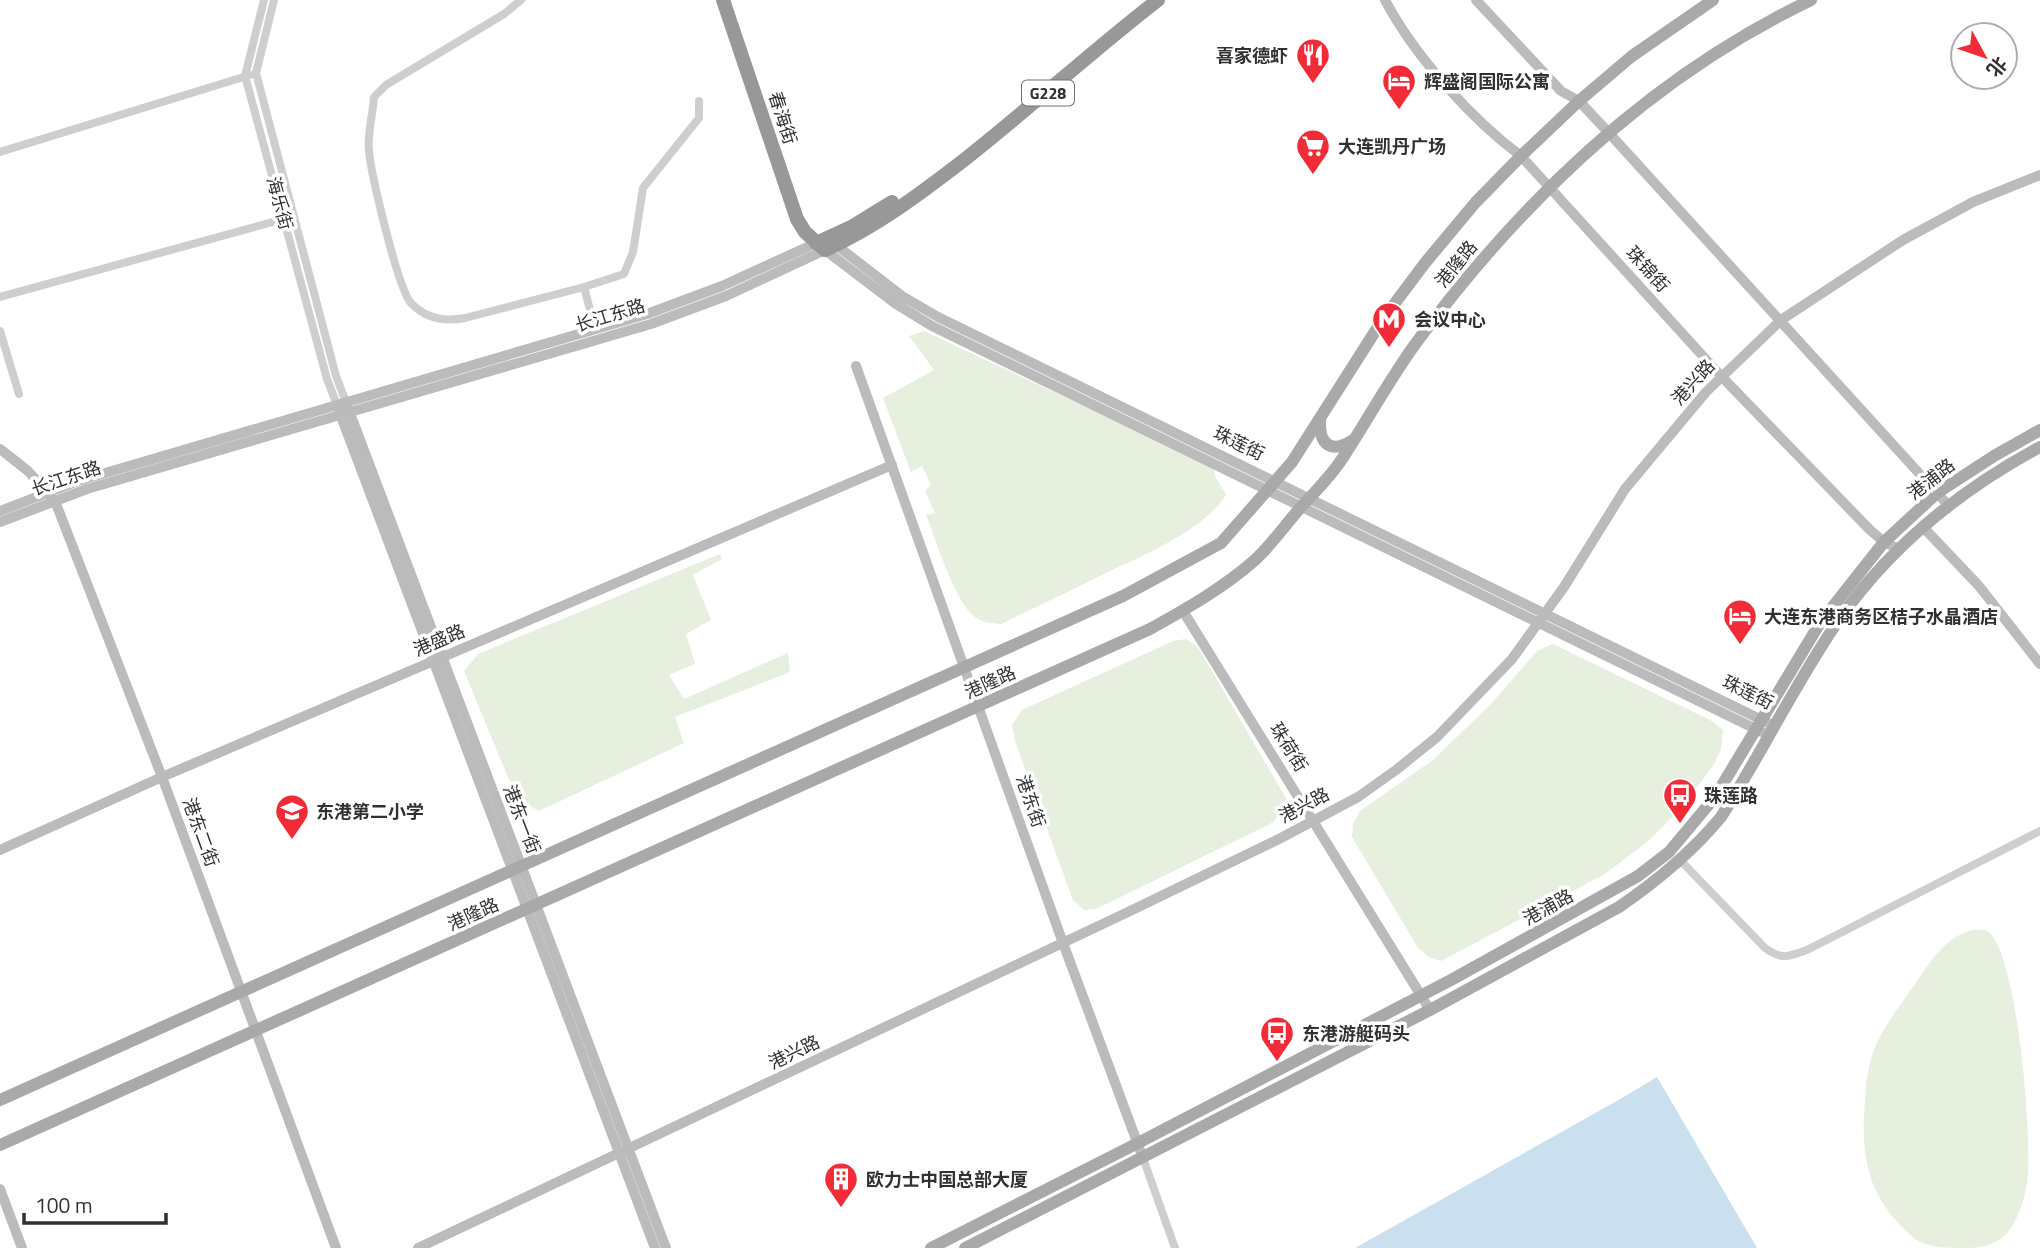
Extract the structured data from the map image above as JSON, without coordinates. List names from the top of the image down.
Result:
{
  "streets": {
    "highway": ["G228", "春海街", "长江东路"],
    "main road": [
      "港隆路",
      "珠锦街",
      "港兴路",
      "珠莲街",
      "港浦路",
      "港盛路",
      "珠荷街",
      "港东街",
      "港东一街",
      "港东二街"
    ],
    "street": ["海乐街"]
  },
  "crossings": [
    ["春海街", "长江东路"],
    ["春海街", "珠莲街"],
    ["海乐街", "长江东路"],
    ["海乐街", "港东一街"],
    ["港隆路", "珠锦街"],
    ["港隆路", "珠莲街"],
    ["港隆路", "珠荷街"],
    ["港隆路", "港东街"],
    ["港隆路", "港东一街"],
    ["港隆路", "港东二街"],
    ["珠锦街", "港兴路"],
    ["珠锦街", "港浦路"],
    ["长江东路", "珠莲街"],
    ["长江东路", "港东一街"],
    ["长江东路", "港东二街"],
    ["港兴路", "珠莲街"],
    ["港兴路", "珠荷街"],
    ["港兴路", "港东街"],
    ["港兴路", "港东一街"],
    ["珠莲街", "港浦路"],
    ["港浦路", "珠荷街"],
    ["港浦路", "港东街"],
    ["港盛路", "港东街"],
    ["港盛路", "港东一街"],
    ["港盛路", "港东二街"]
  ],
  "places": {
    "restaurant": ["喜家德虾"],
    "hotel": ["辉盛阁国际公寓", "大连东港商务区桔子水晶酒店"],
    "supermarket": ["大连凯丹广场"],
    "metro station": ["会议中心"],
    "bus stop": ["珠莲路", "东港游艇码头"],
    "school or university": ["东港第二小学"],
    "building": ["欧力士中国总部大厦"]
  },
  "scale_bar": "100 m",
  "north": "bottom right"
}
